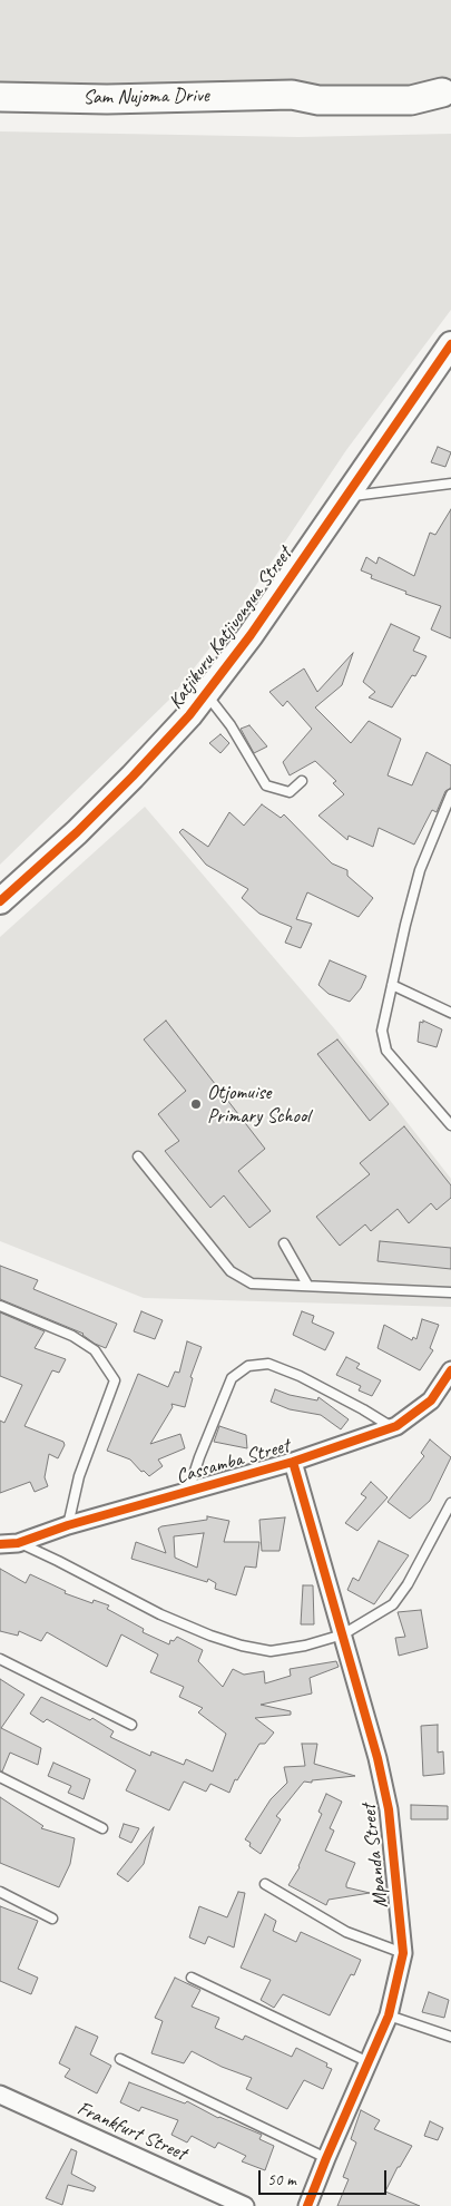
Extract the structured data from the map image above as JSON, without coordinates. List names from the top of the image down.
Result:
{
  "streets": {
    "main road": ["Sam Nujoma Drive"],
    "street": [
      "Katjikuru Katjiuongua Street",
      "Cassamba Street",
      "Mpanda Street",
      "Frankfurt Street"
    ]
  },
  "crossings": [
    ["Cassamba Street", "Mpanda Street"]
  ],
  "places": ["Otjomuise Primary School"],
  "scale_bar": "50 m"
}
